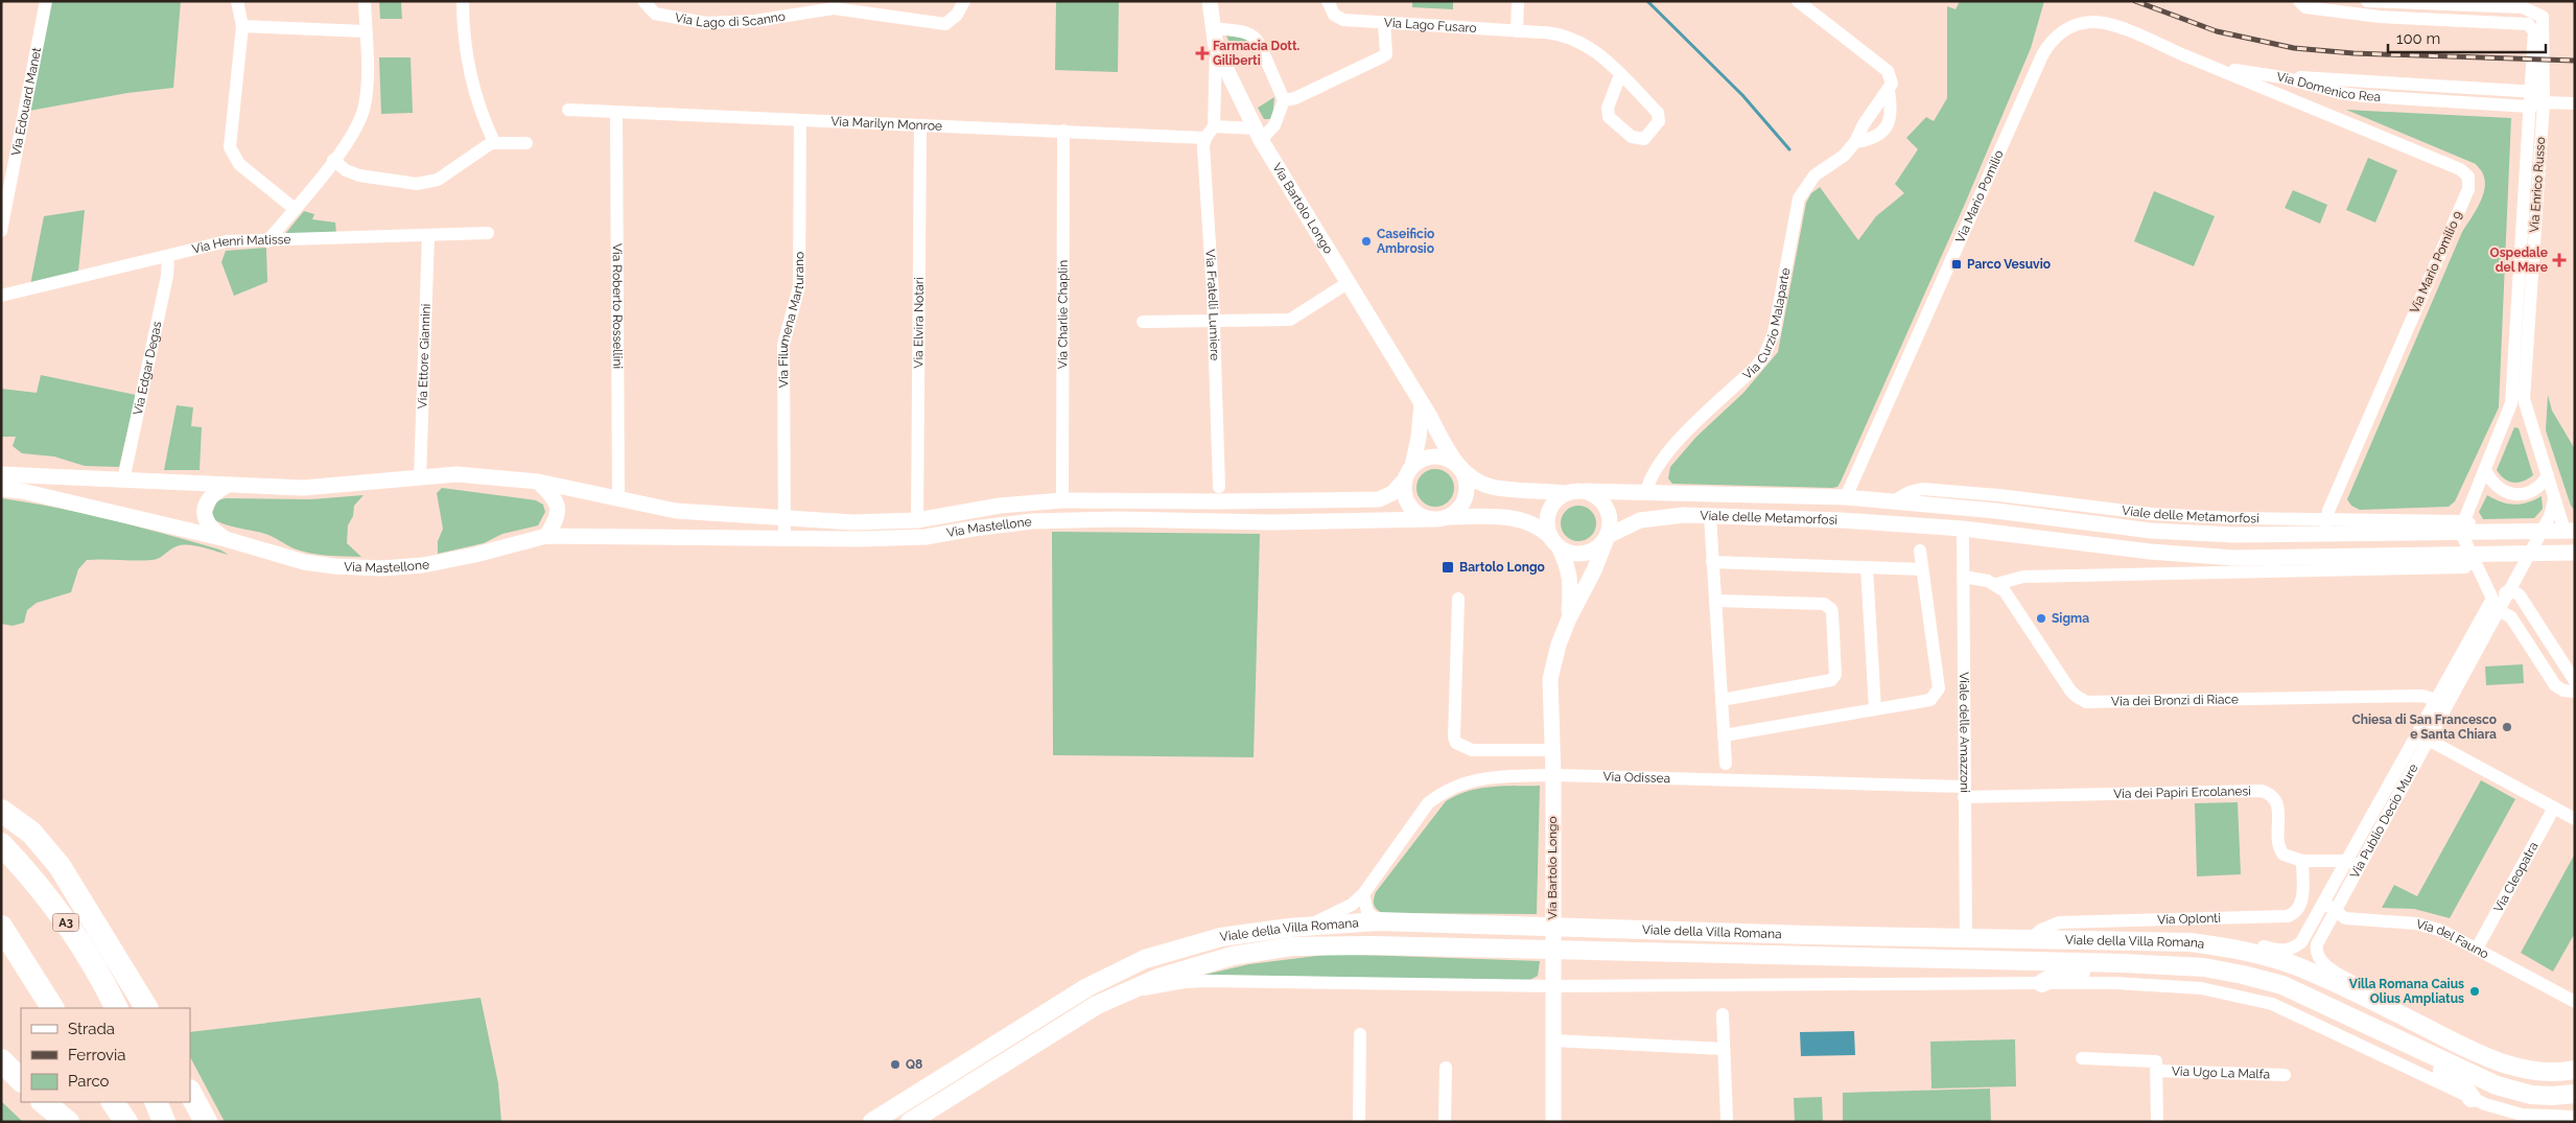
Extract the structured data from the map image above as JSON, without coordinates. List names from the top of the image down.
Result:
{
  "streets": {
    "highway": ["A3"],
    "main road": ["Viale della Villa Romana"],
    "street": [
      "Via Lago di Scanno",
      "Via Lago Fusaro",
      "Via Domenico Rea",
      "Via Edouard Manet",
      "Via Marilyn Monroe",
      "Via Enrico Russo",
      "Via Mario Pomilio",
      "Via Bartolo Longo",
      "Via Henri Matisse",
      "Via Mario Pomilio 9",
      "Via Fratelli Lumiere",
      "Via Roberto Rossellini",
      "Via Charlie Chaplin",
      "Via Filumena Marturano",
      "Via Elvira Notari",
      "Via Curzio Malaparte",
      "Via Ettore Giannini",
      "Via Edgar Degas",
      "Viale delle Metamorfosi",
      "Via Mastellone",
      "Via dei Bronzi di Riace",
      "Viale delle Amazzoni",
      "Via Odissea",
      "Via dei Papiri Ercolanesi",
      "Via Publio Decio Mure",
      "Via Cleopatra",
      "Via Oplonti",
      "Via del Fauno",
      "Via Ugo La Malfa"
    ]
  },
  "crossings": [
    ["Via Domenico Rea", "Via Enrico Russo"],
    ["Via Domenico Rea", "Via Mario Pomilio"],
    ["Via Marilyn Monroe", "Via Fratelli Lumiere"],
    ["Via Marilyn Monroe", "Via Roberto Rossellini"],
    ["Via Marilyn Monroe", "Via Charlie Chaplin"],
    ["Via Marilyn Monroe", "Via Filumena Marturano"],
    ["Via Marilyn Monroe", "Via Elvira Notari"],
    ["Via Enrico Russo", "Viale delle Metamorfosi"],
    ["Via Enrico Russo", "Via Publio Decio Mure"],
    ["Via Mario Pomilio", "Via Mario Pomilio 9"],
    ["Via Mario Pomilio", "Viale delle Metamorfosi"],
    ["Via Bartolo Longo", "Viale delle Metamorfosi"],
    ["Via Bartolo Longo", "Via Mastellone"],
    ["Via Bartolo Longo", "Via Odissea"],
    ["Via Bartolo Longo", "Viale della Villa Romana"],
    ["Via Henri Matisse", "Via Ettore Giannini"],
    ["Via Henri Matisse", "Via Edgar Degas"],
    ["Via Mario Pomilio 9", "Viale delle Metamorfosi"],
    ["Via Roberto Rossellini", "Via Mastellone"],
    ["Via Charlie Chaplin", "Via Mastellone"],
    ["Via Filumena Marturano", "Via Mastellone"],
    ["Via Elvira Notari", "Via Mastellone"],
    ["Via Curzio Malaparte", "Viale delle Metamorfosi"],
    ["Via Ettore Giannini", "Via Mastellone"],
    ["Via Edgar Degas", "Via Mastellone"],
    ["Viale delle Metamorfosi", "Via dei Bronzi di Riace"],
    ["Viale delle Metamorfosi", "Viale delle Amazzoni"],
    ["Viale delle Metamorfosi", "Via Publio Decio Mure"],
    ["Via dei Bronzi di Riace", "Via Publio Decio Mure"],
    ["Viale delle Amazzoni", "Via Odissea"],
    ["Viale delle Amazzoni", "Via dei Papiri Ercolanesi"],
    ["Viale delle Amazzoni", "Viale della Villa Romana"],
    ["Via Odissea", "Via dei Papiri Ercolanesi"],
    ["Via Odissea", "Viale della Villa Romana"],
    ["Via dei Papiri Ercolanesi", "Via Publio Decio Mure"],
    ["Via dei Papiri Ercolanesi", "Via Oplonti"],
    ["Via Publio Decio Mure", "Viale della Villa Romana"],
    ["Via Publio Decio Mure", "Via del Fauno"],
    ["Via Cleopatra", "Via del Fauno"],
    ["Via Oplonti", "Viale della Villa Romana"]
  ],
  "places": {
    "health": ["Farmacia Dott. Giliberti", "Ospedale del Mare"],
    "other": [
      "Caseificio Ambrosio",
      "Sigma",
      "Chiesa di San Francesco e Santa Chiara",
      "Villa Romana Caius Olius Ampliatus",
      "Q8"
    ],
    "transit": ["Parco Vesuvio", "Bartolo Longo"]
  },
  "legend": ["Strada", "Ferrovia", "Parco"],
  "scale_bar": "100 m"
}
